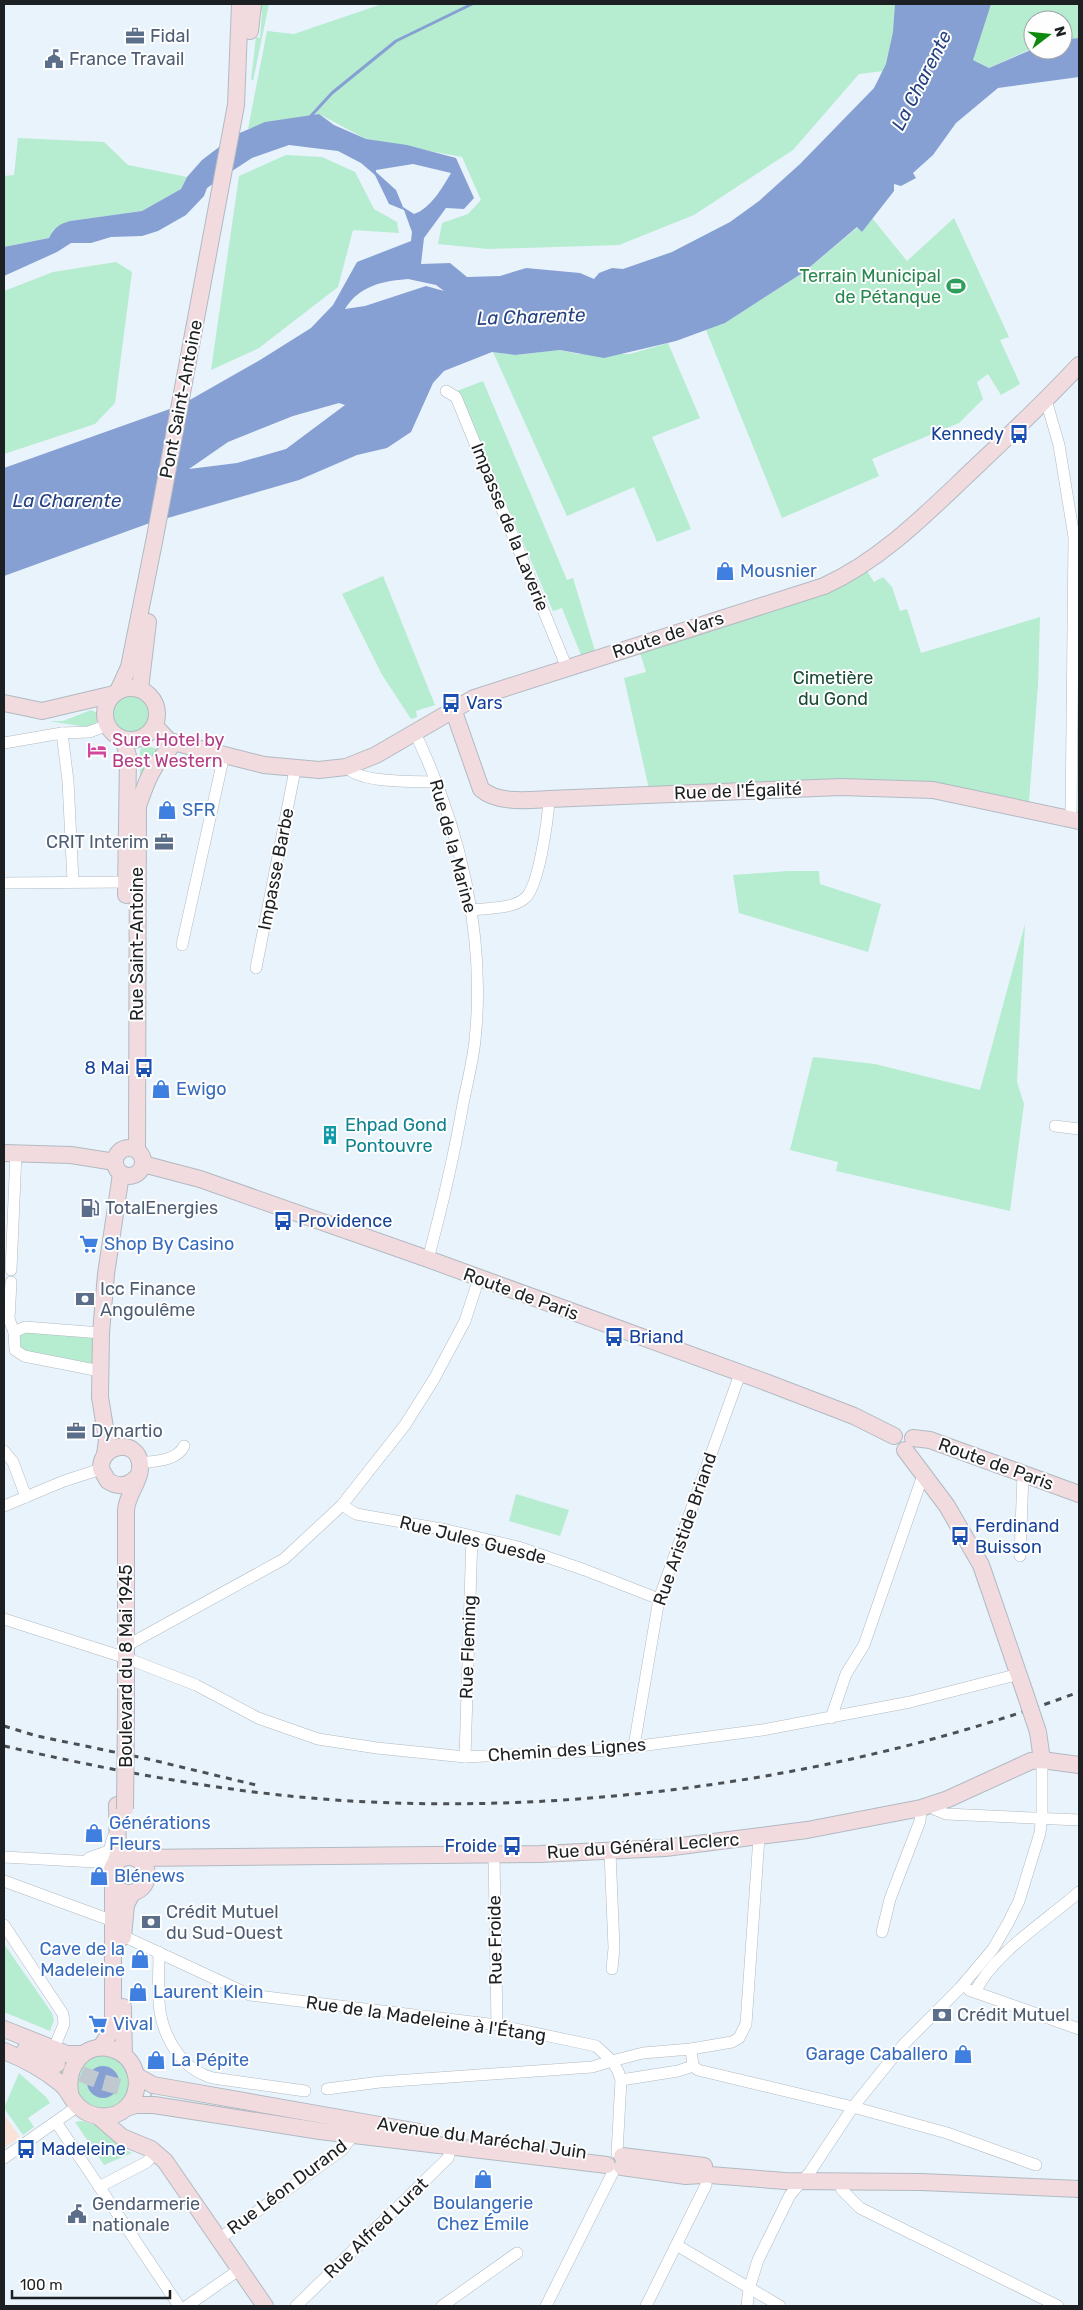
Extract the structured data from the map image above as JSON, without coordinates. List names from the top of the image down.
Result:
{
  "streets": {
    "main road": [
      "Pont Saint-Antoine",
      "Route de Vars",
      "Rue de l'Égalité",
      "Rue Saint-Antoine",
      "Route de Paris",
      "Boulevard du 8 Mai 1945",
      "Rue du Général Leclerc",
      "Avenue du Maréchal Juin"
    ],
    "street": [
      "Impasse de la Laverie",
      "Rue de la Marine",
      "Impasse Barbe",
      "Rue Aristide Briand",
      "Rue Jules Guesde",
      "Rue Fleming",
      "Chemin des Lignes",
      "Rue Froide",
      "Rue de la Madeleine à l'Étang",
      "Rue Léon Durand",
      "Rue Alfred Lurat"
    ]
  },
  "crossings": [
    ["Pont Saint-Antoine", "Route de Vars"],
    ["Pont Saint-Antoine", "Rue Saint-Antoine"],
    ["Impasse de la Laverie", "Route de Vars"],
    ["Route de Vars", "Rue de l'Égalité"],
    ["Route de Vars", "Rue de la Marine"],
    ["Route de Vars", "Impasse Barbe"],
    ["Route de Vars", "Rue Saint-Antoine"],
    ["Rue de la Marine", "Route de Paris"],
    ["Rue Saint-Antoine", "Route de Paris"],
    ["Route de Paris", "Rue Aristide Briand"],
    ["Rue Aristide Briand", "Rue Jules Guesde"],
    ["Rue Aristide Briand", "Chemin des Lignes"],
    ["Rue Jules Guesde", "Rue Fleming"],
    ["Rue Fleming", "Chemin des Lignes"],
    ["Boulevard du 8 Mai 1945", "Chemin des Lignes"],
    ["Boulevard du 8 Mai 1945", "Rue du Général Leclerc"],
    ["Rue du Général Leclerc", "Rue Froide"],
    ["Rue Froide", "Rue de la Madeleine à l'Étang"],
    ["Avenue du Maréchal Juin", "Rue Léon Durand"],
    ["Avenue du Maréchal Juin", "Rue Alfred Lurat"]
  ],
  "water": ["La Charente"],
  "parks": ["Cimetière du Gond"],
  "places": {
    "office": ["Fidal", "CRIT Interim", "Dynartio"],
    "public building": ["France Travail", "Gendarmerie nationale"],
    "sports": ["Terrain Municipal de Pétanque"],
    "bus stop": [
      "Kennedy",
      "Vars",
      "8 Mai",
      "Providence",
      "Briand",
      "Ferdinand Buisson",
      "Froide",
      "Madeleine"
    ],
    "shop": [
      "Mousnier",
      "SFR",
      "Ewigo",
      "Générations Fleurs",
      "Blénews",
      "Cave de la Madeleine",
      "Laurent Klein",
      "Garage Caballero",
      "La Pépite",
      "Boulangerie Chez Émile"
    ],
    "hotel": ["Sure Hotel by Best Western"],
    "building": ["Ehpad Gond Pontouvre"],
    "fuel station": ["TotalEnergies"],
    "supermarket": ["Shop By Casino", "Vival"],
    "bank": ["Icc Finance Angoulême", "Crédit Mutuel du Sud-Ouest", "Crédit Mutuel"]
  },
  "scale_bar": "100 m",
  "north": "right"
}
